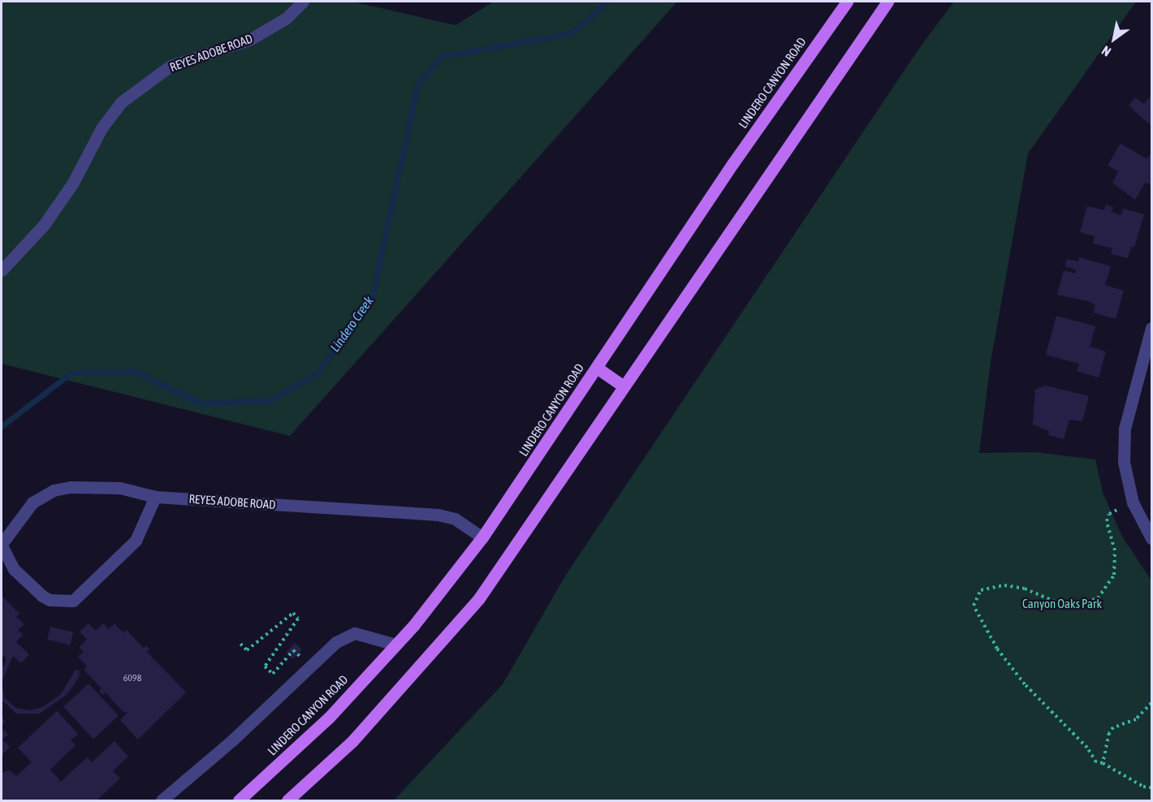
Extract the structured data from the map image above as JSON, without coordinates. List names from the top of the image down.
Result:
{
  "streets": {
    "main road": ["LINDERO CANYON ROAD"],
    "street": ["REYES ADOBE ROAD"]
  },
  "crossings": [
    ["REYES ADOBE ROAD", "LINDERO CANYON ROAD"]
  ],
  "water": ["Lindero Creek"],
  "parks": ["Canyon Oaks Park"],
  "house_numbers": ["6098"],
  "north": "bottom left"
}
